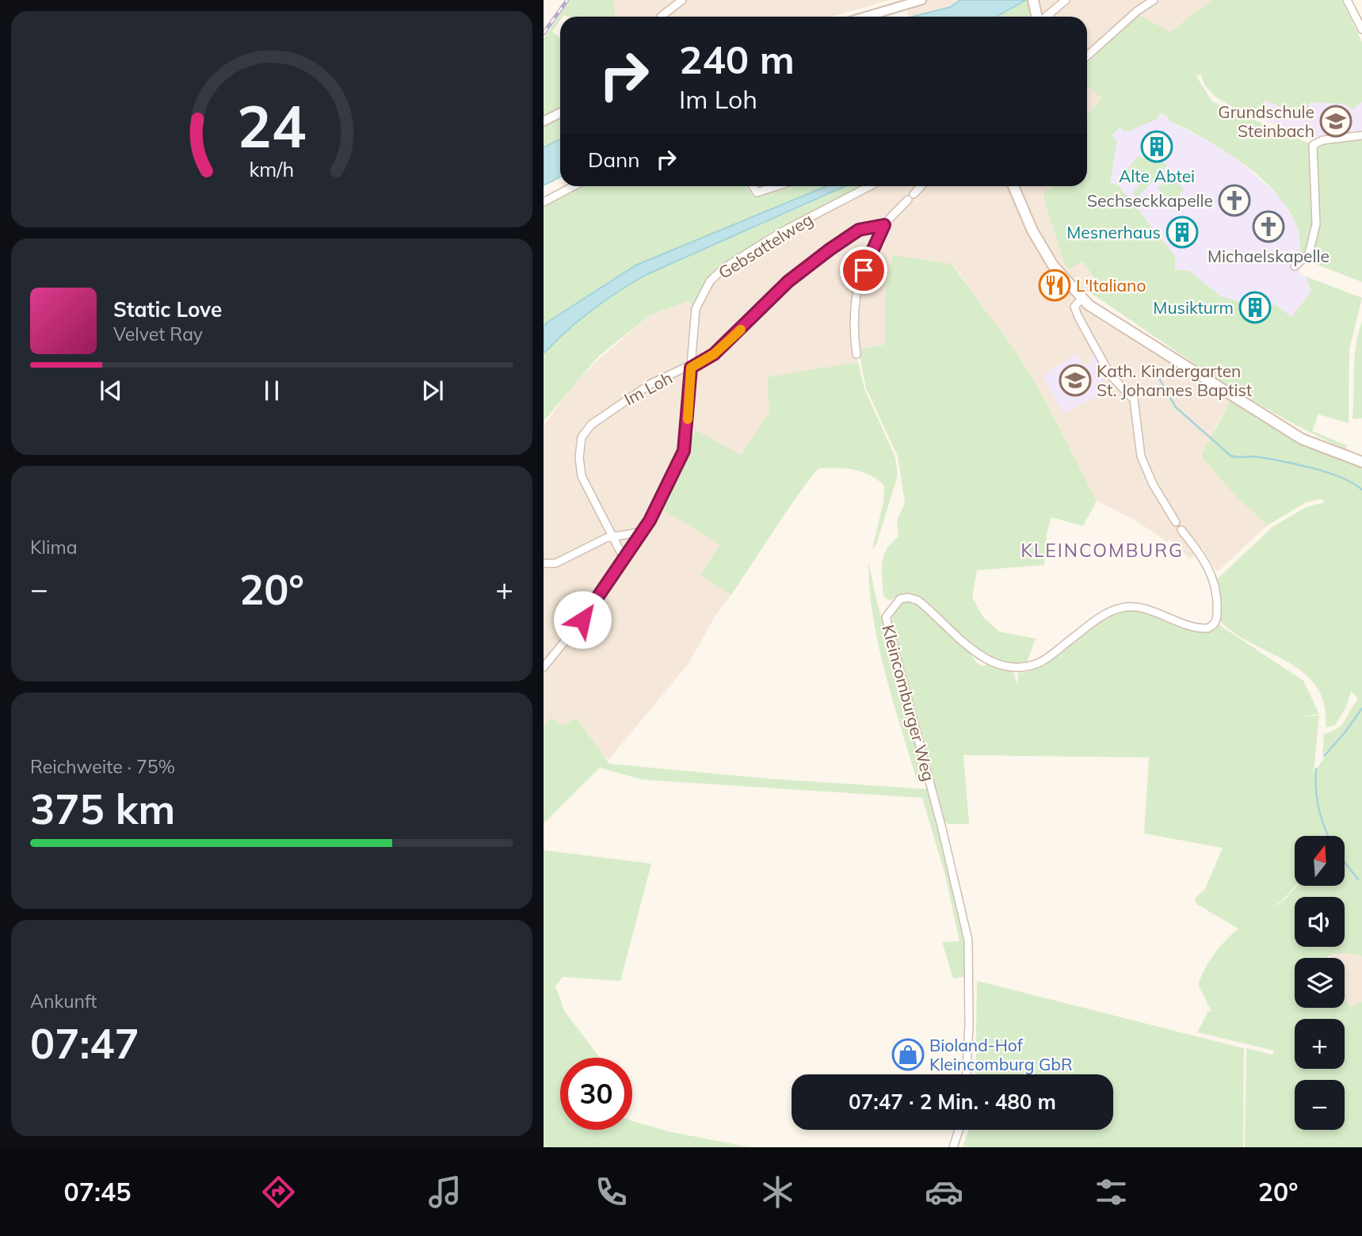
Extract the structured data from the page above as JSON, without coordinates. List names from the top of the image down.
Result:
{
  "streets": {
    "street": ["Gebsattelweg", "Im Loh", "Kleincomburger Weg"]
  },
  "crossings": [
    ["Gebsattelweg", "Im Loh"]
  ],
  "districts": ["KLEINCOMBURG"],
  "places": {
    "school or university": ["Grundschule Steinbach", "Kath. Kindergarten St. Johannes Baptist"],
    "building": ["Alte Abtei", "Mesnerhaus", "Musikturm"],
    "church": ["Sechseckkapelle", "Michaelskapelle"],
    "restaurant": ["L'Italiano"],
    "shop": ["Bioland-Hof Kleincomburg GbR"]
  },
  "north": "top",
  "page": {
    "turn": ["240 m", "Im Loh"],
    "then": "Dann",
    "song": ["Static Love", "Velvet Ray"],
    "tile": [
      "Klima",
      ["Reichweite · 75%", "375 km"],
      ["Ankunft", "07:47"]
    ],
    "heat": ["−", "20°", "+"],
    "map_buttons": ["+", "−"],
    "limit": "30",
    "trip": "07:47 · 2 Min. · 480 m",
    "tabs": ["07:45", "20°"],
    "gauge": ["24", "km/h"]
  }
}
